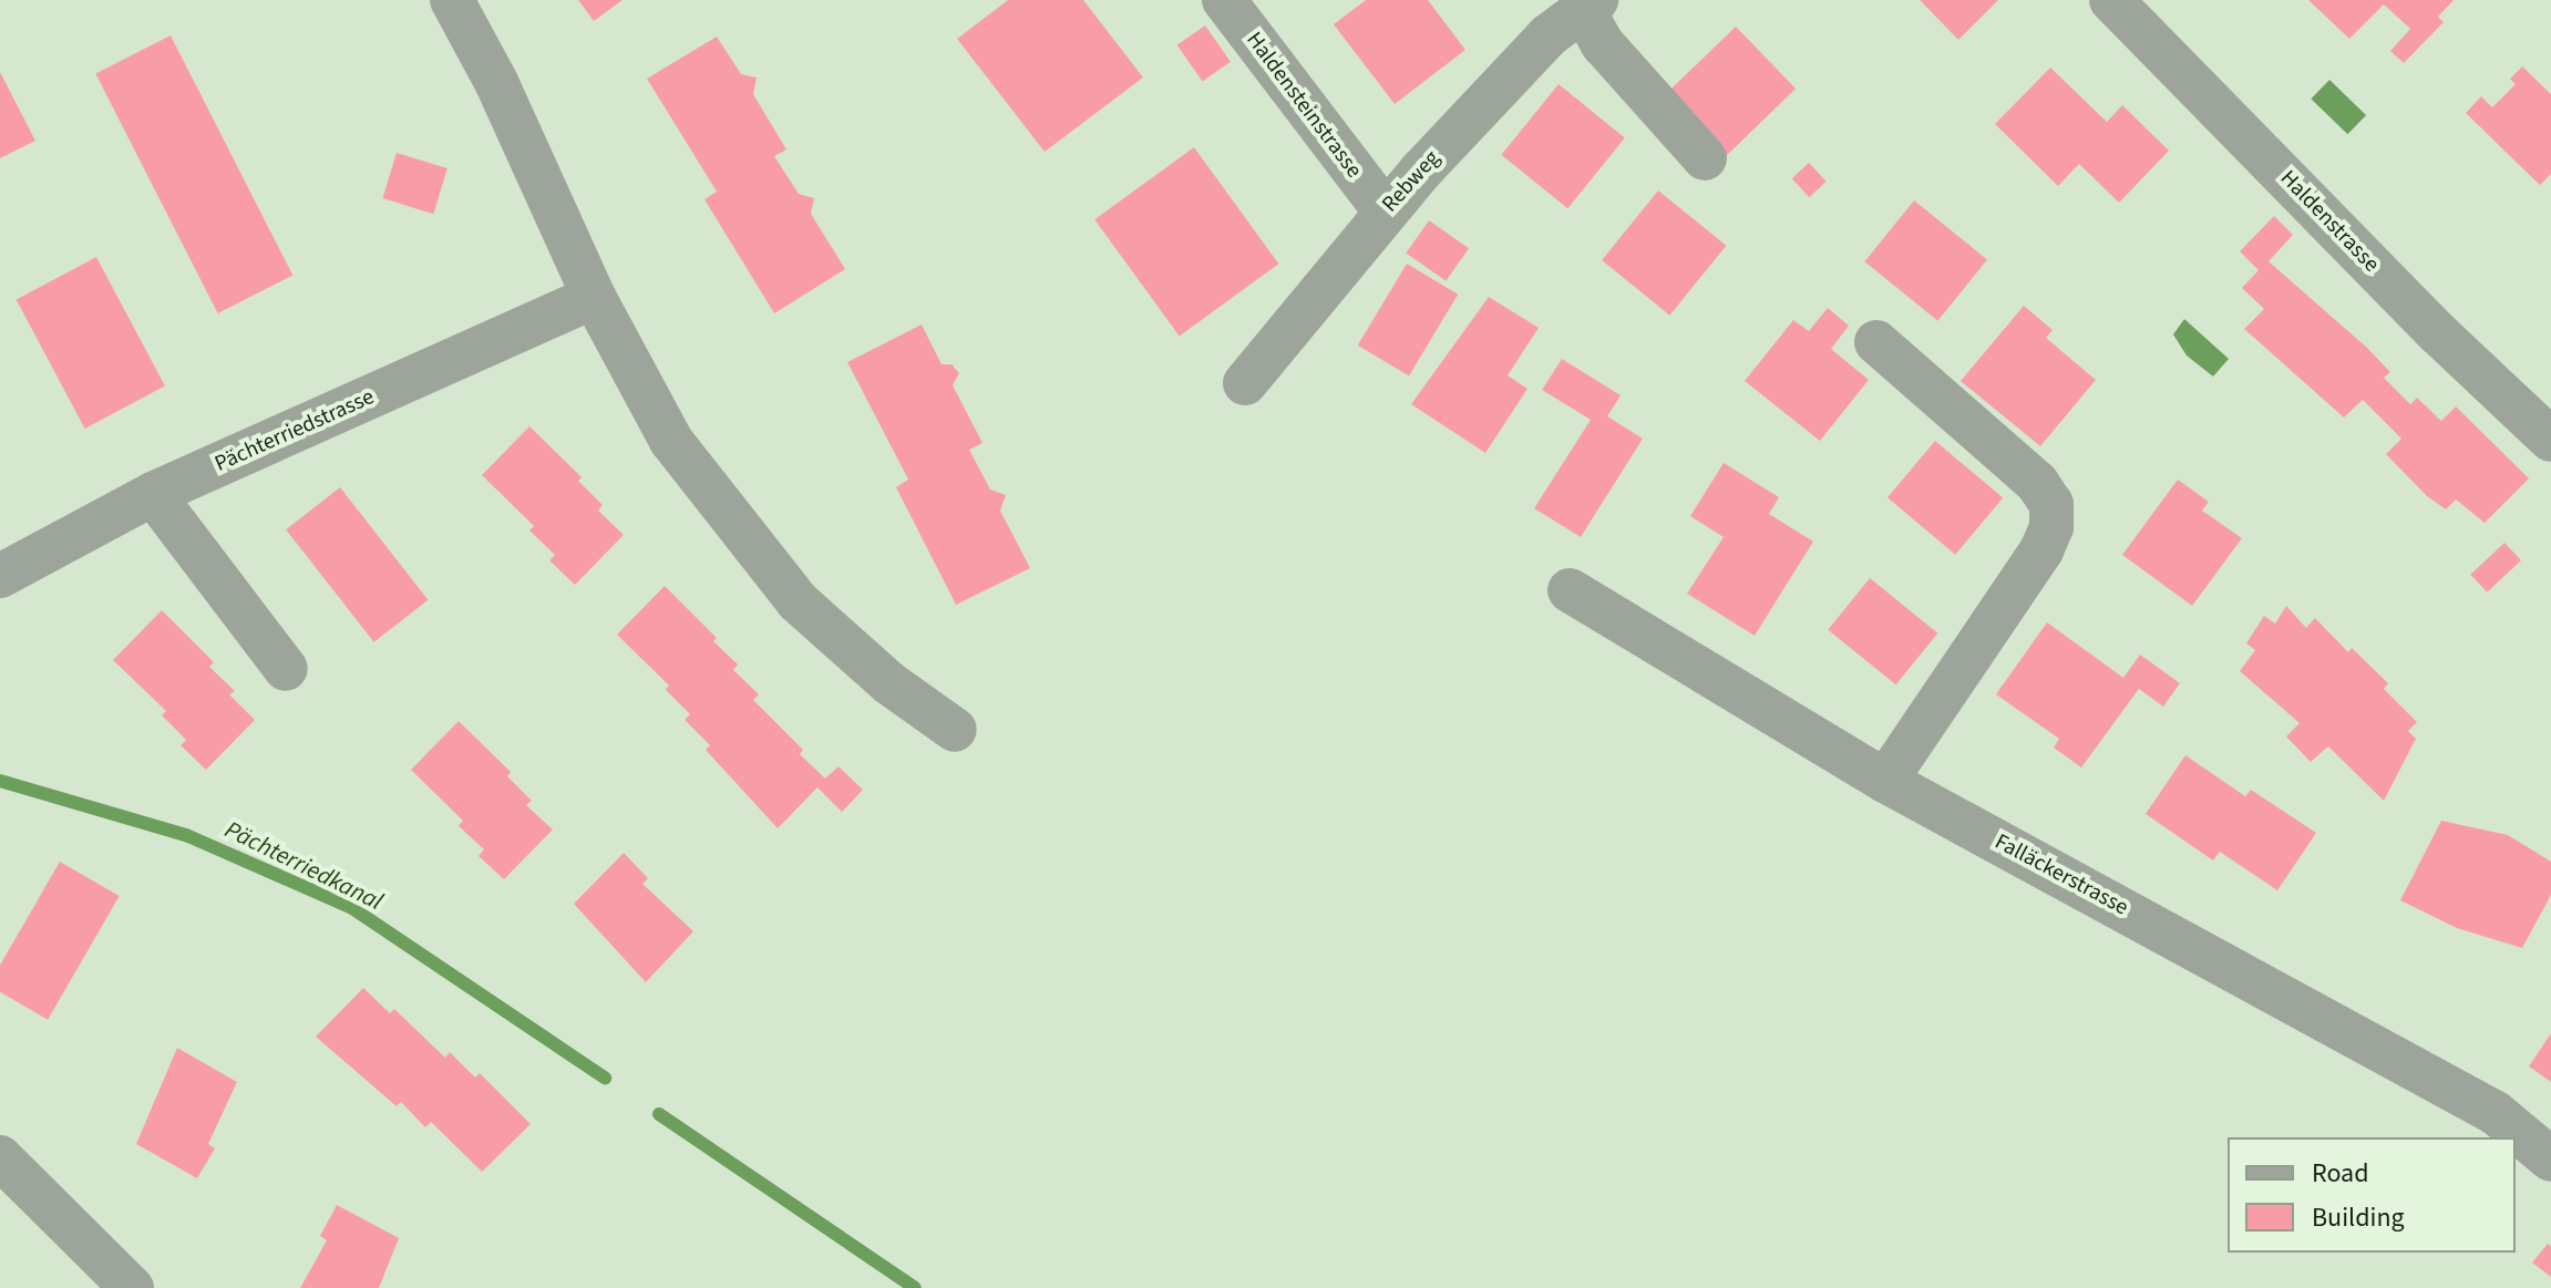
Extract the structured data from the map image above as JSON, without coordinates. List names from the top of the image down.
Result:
{
  "streets": {
    "street": [
      "Haldensteinstrasse",
      "Rebweg",
      "Haldenstrasse",
      "Pächterriedstrasse",
      "Falläckerstrasse"
    ]
  },
  "crossings": [
    ["Haldensteinstrasse", "Rebweg"]
  ],
  "water": ["Pächterriedkanal"],
  "legend": ["Road", "Building"]
}
